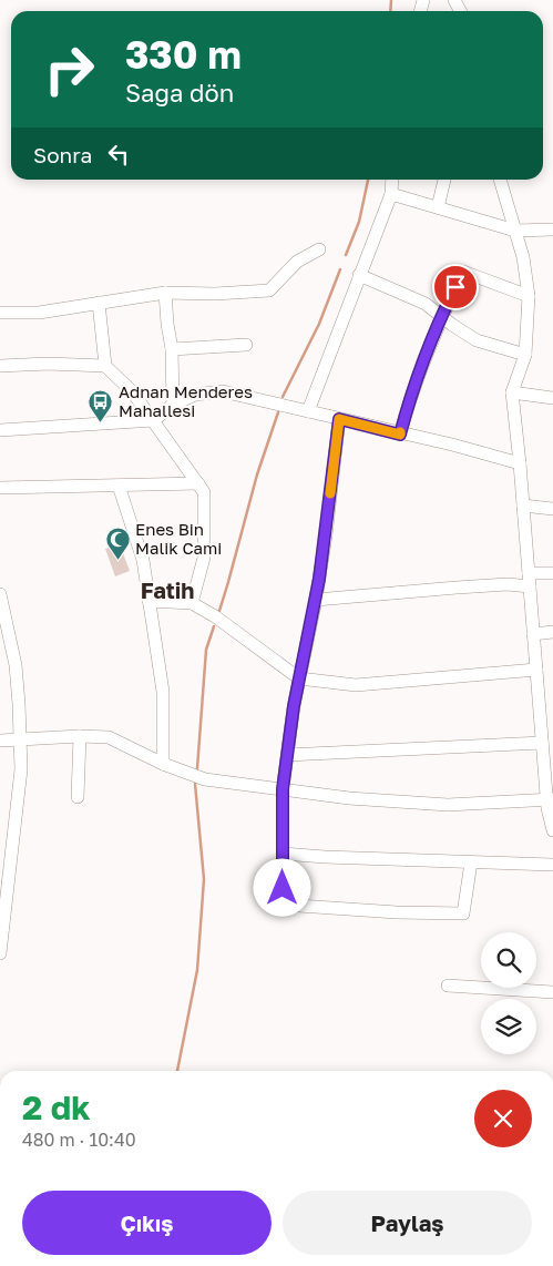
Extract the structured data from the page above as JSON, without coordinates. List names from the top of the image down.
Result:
{
  "districts": ["Fatih"],
  "places": {
    "bus stop": ["Adnan Menderes Mahallesi"],
    "mosque": ["Enes Bin Malik Cami"]
  },
  "page": {
    "turn": ["330 m", "Sağa dön"],
    "then": "Sonra",
    "heading": ["2 dk", "480 m · 10:40"],
    "buttons": ["Çıkış", "Paylaş"]
  }
}
